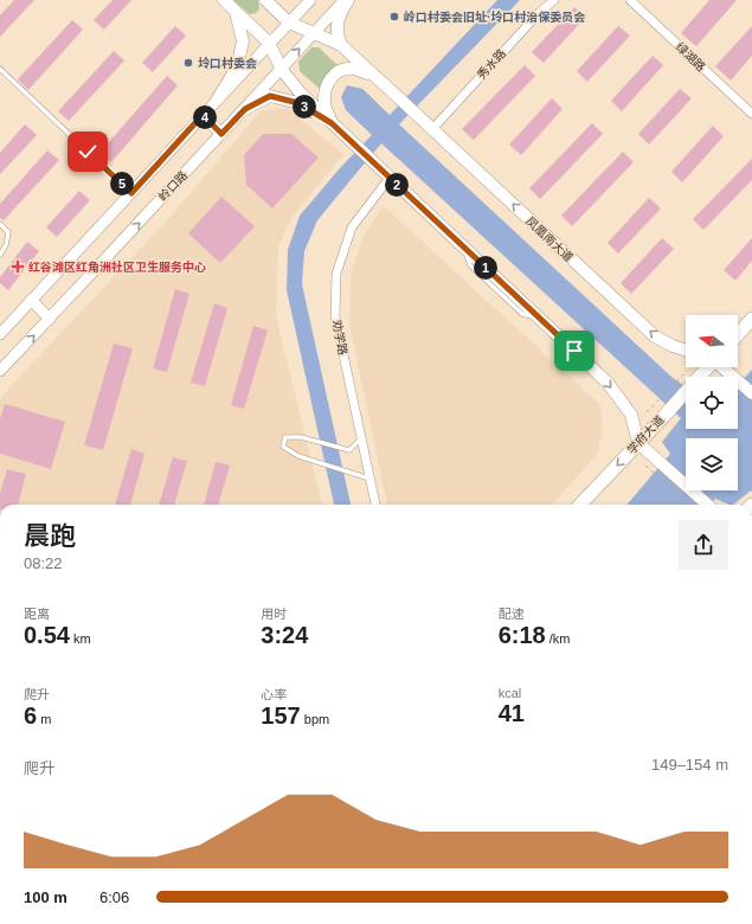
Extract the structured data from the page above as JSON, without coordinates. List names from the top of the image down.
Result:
{
  "streets": {
    "main road": ["凤凰南大道", "学府大道"],
    "street": [
      "绿湖路",
      "秀水路",
      "岭口路",
      "劝学路"
    ]
  },
  "crossings": [
    ["秀水路", "凤凰南大道"]
  ],
  "one_way": ["学府大道"],
  "places": {
    "other": ["岭口村委会旧址·坽口村治保委员会", "坽口村委会"],
    "health": ["红谷滩区红角洲社区卫生服务中心"]
  },
  "north": "left",
  "page": {
    "pins": [
      "3",
      "4",
      "5",
      "2",
      "1"
    ],
    "heading": ["晨跑", "08:22"],
    "stats": [
      ["距离", "0.54 km"],
      ["用时", "3:24"],
      ["配速", "6:18 /km"],
      ["爬升", "6 m"],
      ["心率", "157 bpm"],
      ["kcal", "41"]
    ],
    "chart": ["爬升", "149–154 m"],
    "list": [
      {
        "name": "100 m",
        "note": "6:06"
      }
    ]
  }
}
